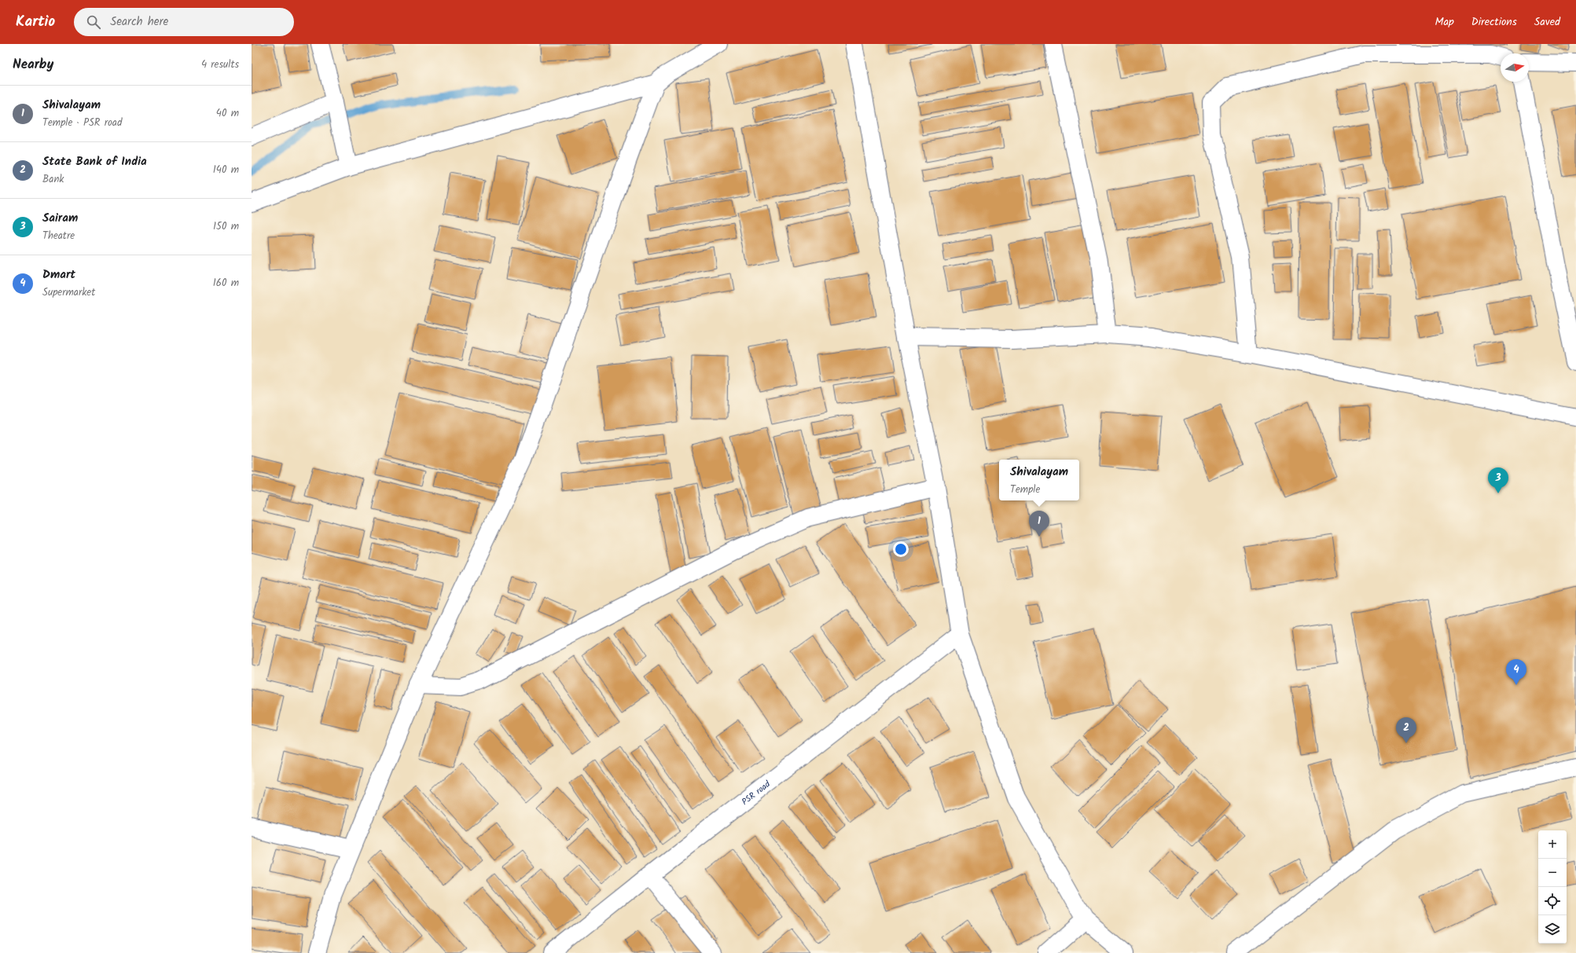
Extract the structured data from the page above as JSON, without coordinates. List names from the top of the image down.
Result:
{
  "streets": {
    "street": ["PSR road"]
  },
  "north": "right",
  "page": {
    "header": "Kartio",
    "search": "Search here",
    "nav": ["Map", "Directions", "Saved"],
    "heading": ["Nearby", "4 results"],
    "list": [
      {
        "mark": "1",
        "name": "Shivalayam",
        "note": "Temple · PSR road",
        "value": "40 m"
      },
      {
        "mark": "2",
        "name": "State Bank of India",
        "note": "Bank",
        "value": "140 m"
      },
      {
        "mark": "3",
        "name": "Sairam",
        "note": "Theatre",
        "value": "150 m"
      },
      {
        "mark": "4",
        "name": "Dmart",
        "note": "Supermarket",
        "value": "160 m"
      }
    ],
    "popup": ["Shivalayam", "Temple"],
    "pins": [
      "3",
      "1",
      "4",
      "2"
    ],
    "map_buttons": ["+", "−"]
  }
}
